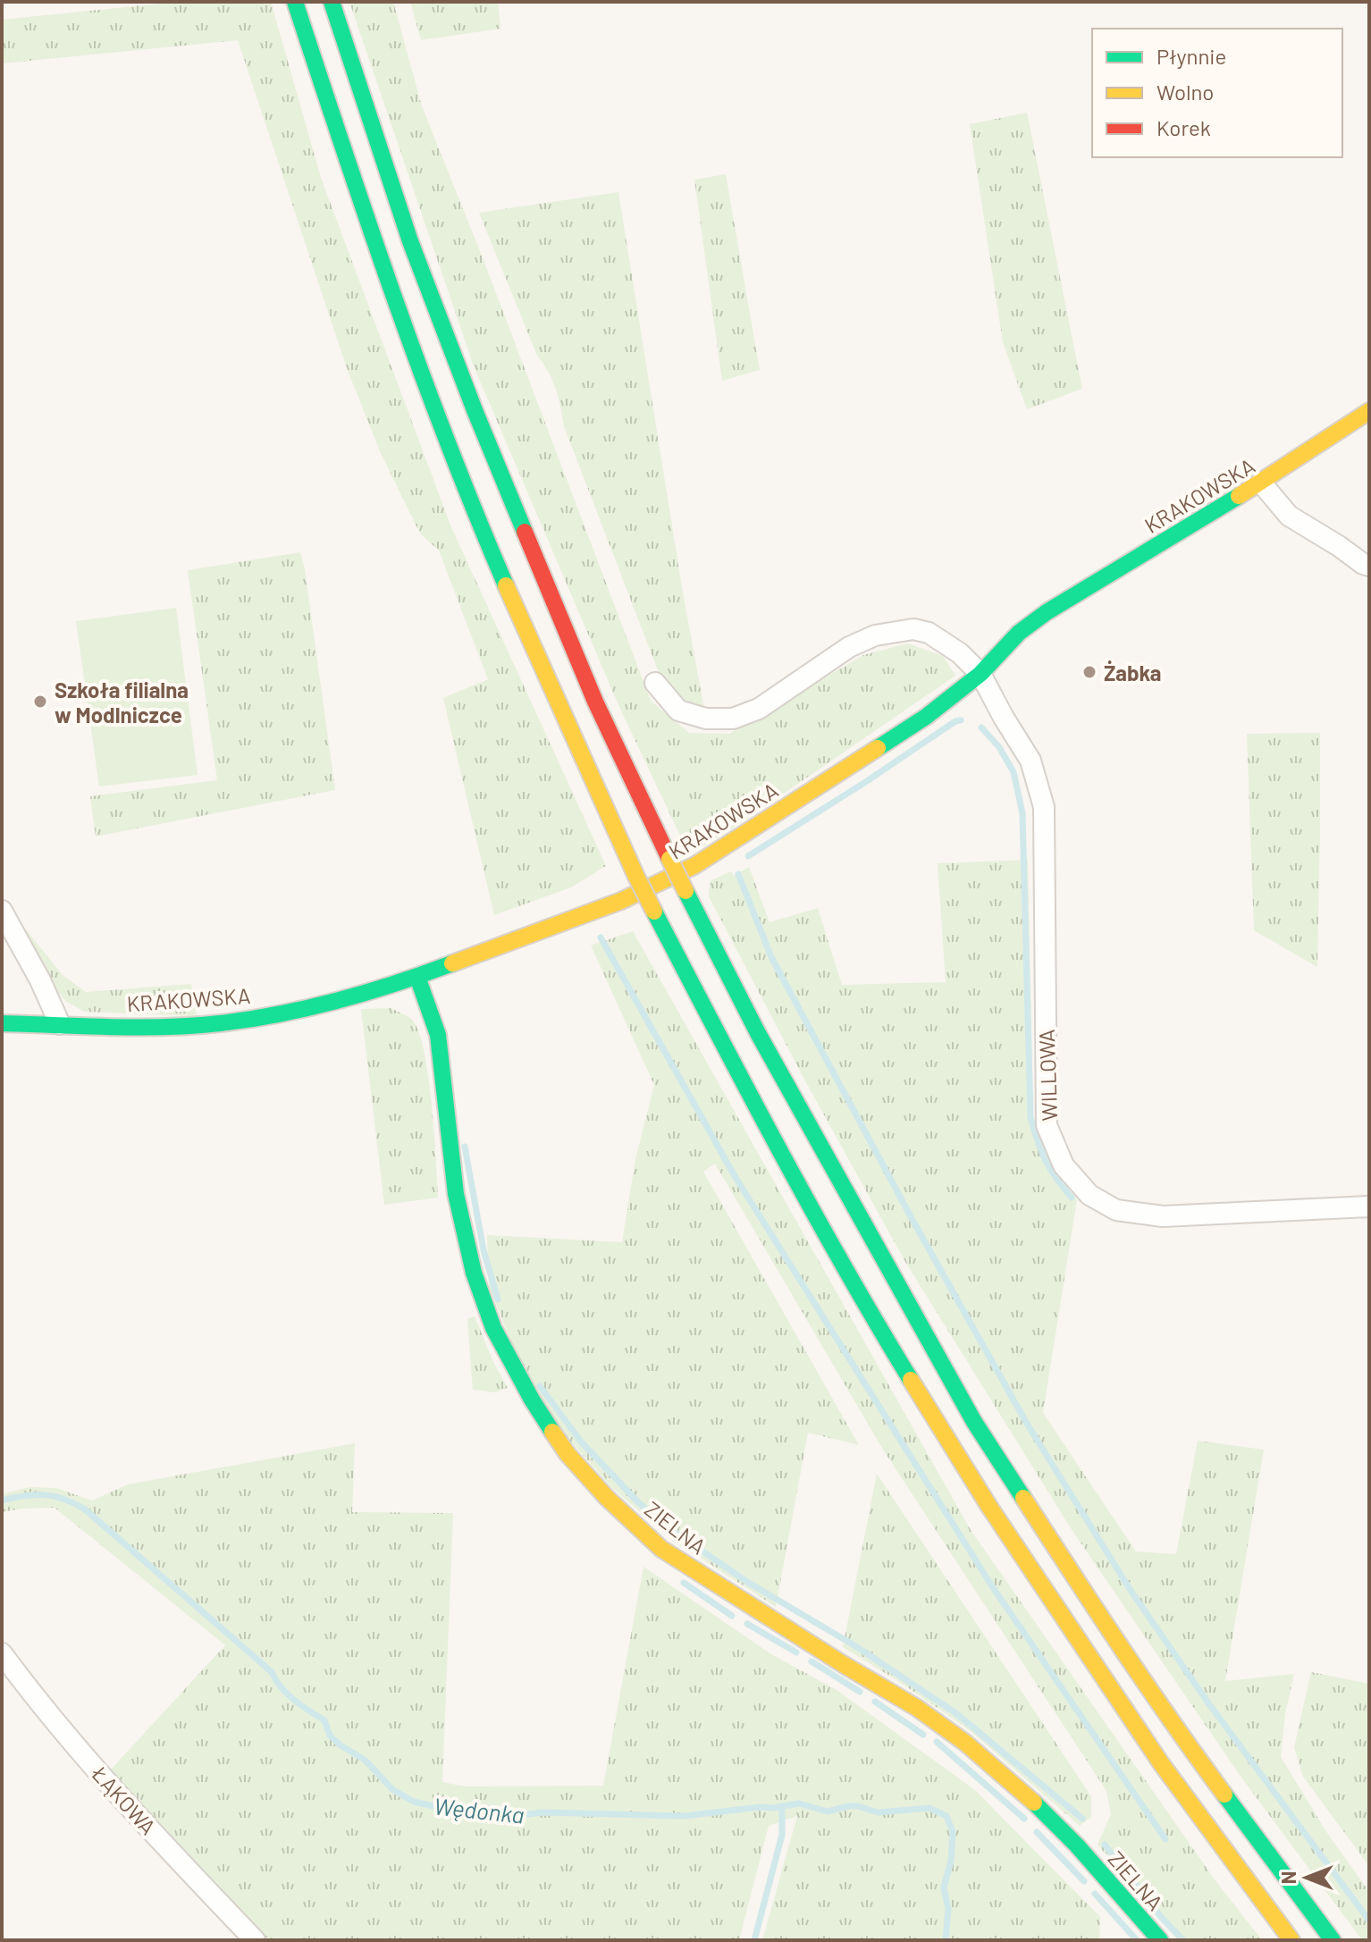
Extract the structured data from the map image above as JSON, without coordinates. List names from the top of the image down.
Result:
{
  "streets": {
    "main road": ["KRAKOWSKA", "ZIELNA"],
    "street": ["WILLOWA", "ŁĄKOWA"]
  },
  "crossings": [
    ["KRAKOWSKA", "WILLOWA"],
    ["KRAKOWSKA", "ZIELNA"]
  ],
  "water": ["Wędonka"],
  "places": ["Żabka", "Szkoła filialna w Modlniczce"],
  "legend": ["Płynnie", "Wolno", "Korek"],
  "north": "left"
}
